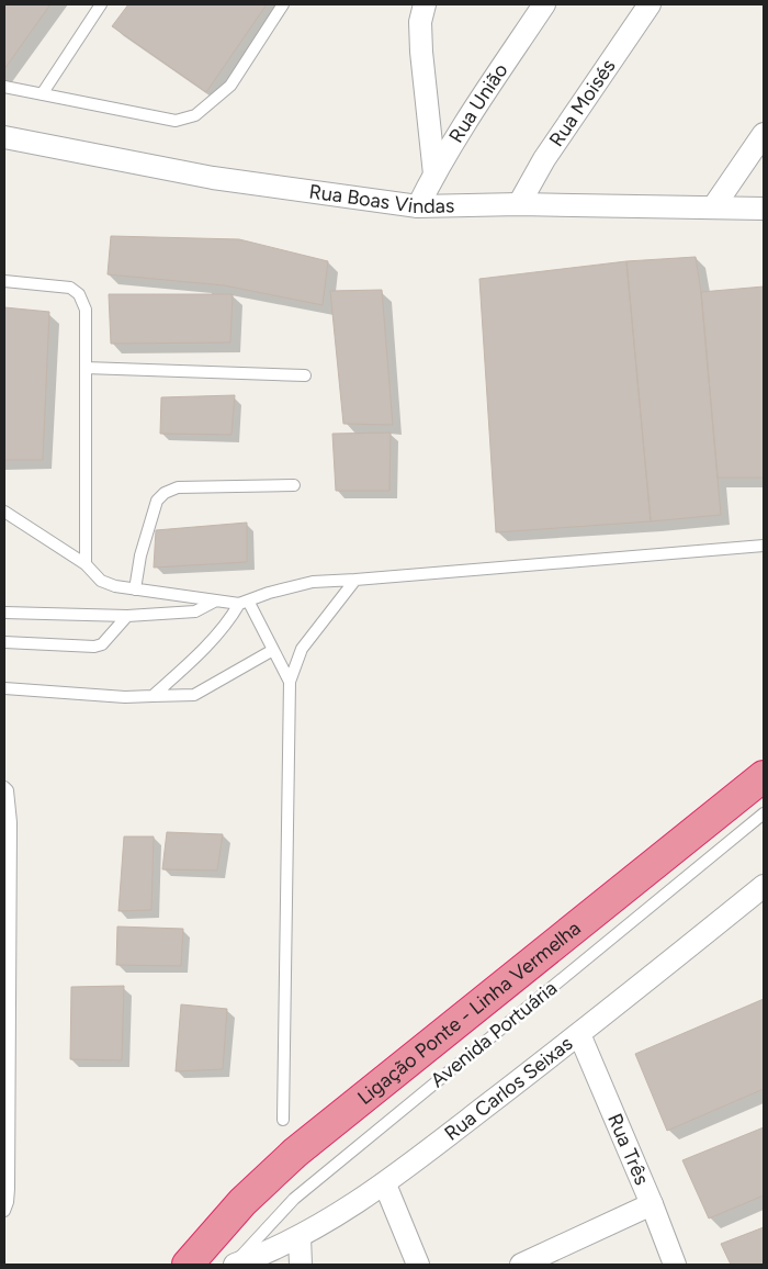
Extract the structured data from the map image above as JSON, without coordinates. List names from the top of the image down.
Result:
{
  "streets": {
    "highway": ["Ligação Ponte - Linha Vermelha"],
    "street": [
      "Rua Moisés",
      "Rua União",
      "Rua Boas Vindas",
      "Rua Carlos Seixas",
      "Rua Três"
    ],
    "lane": ["Avenida Portuária"]
  },
  "crossings": [
    ["Rua Moisés", "Rua Boas Vindas"],
    ["Rua União", "Rua Boas Vindas"],
    ["Avenida Portuária", "Rua Carlos Seixas"],
    ["Rua Carlos Seixas", "Rua Três"]
  ]
}
